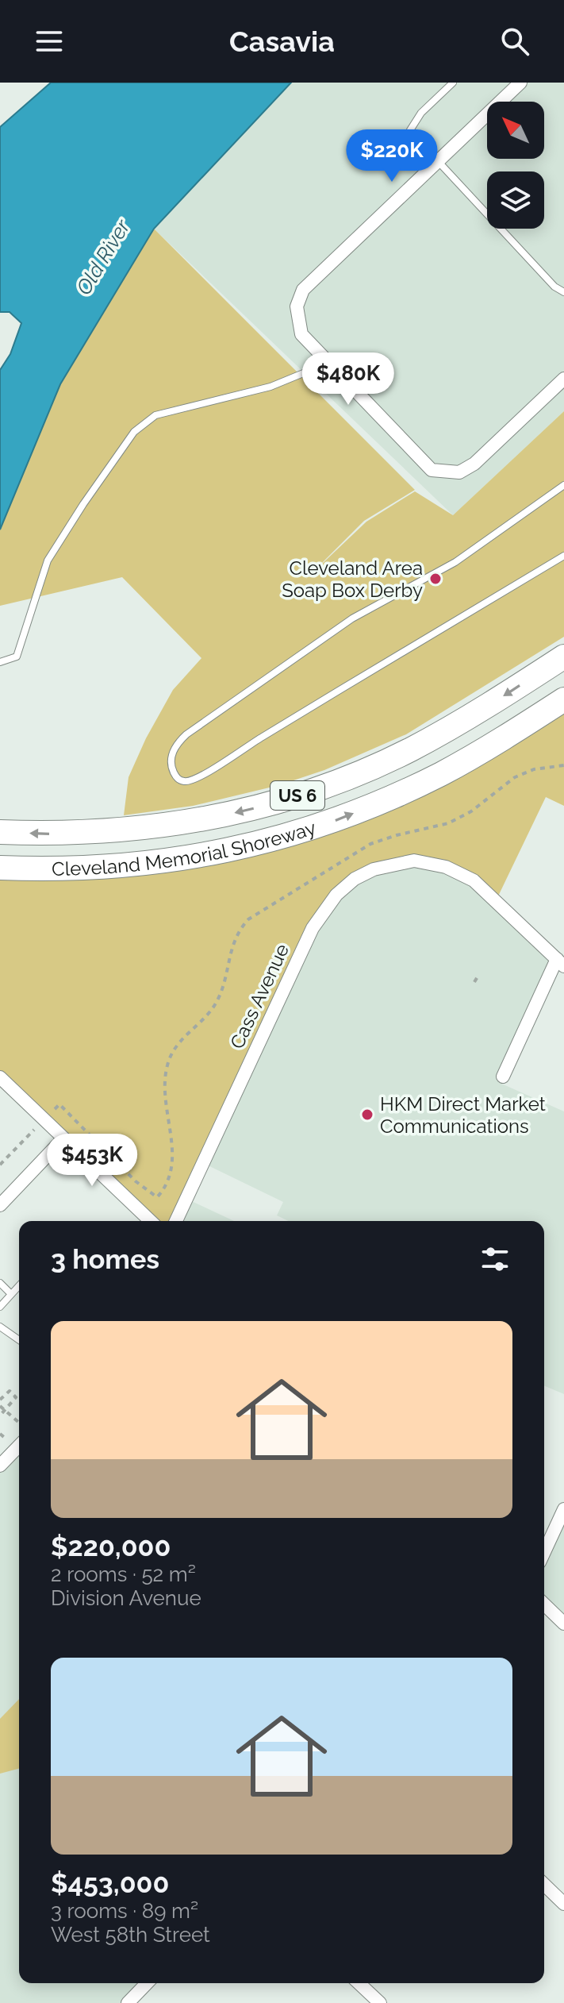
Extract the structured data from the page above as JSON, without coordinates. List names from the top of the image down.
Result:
{
  "streets": {
    "highway": ["US 6", "Cleveland Memorial Shoreway"],
    "street": ["Cass Avenue"]
  },
  "water": ["Old River"],
  "places": ["Cleveland Area Soap Box Derby", "HKM Direct Market Communications"],
  "north": "top left",
  "page": {
    "header": "Casavia",
    "price": ["$220K", "$480K", "$453K"],
    "heading": "3 homes",
    "list": [
      {
        "name": "$220,000",
        "note": "2 rooms · 52 m² · Division Avenue"
      },
      {
        "name": "$453,000",
        "note": "3 rooms · 89 m² · West 58th Street"
      }
    ]
  }
}
